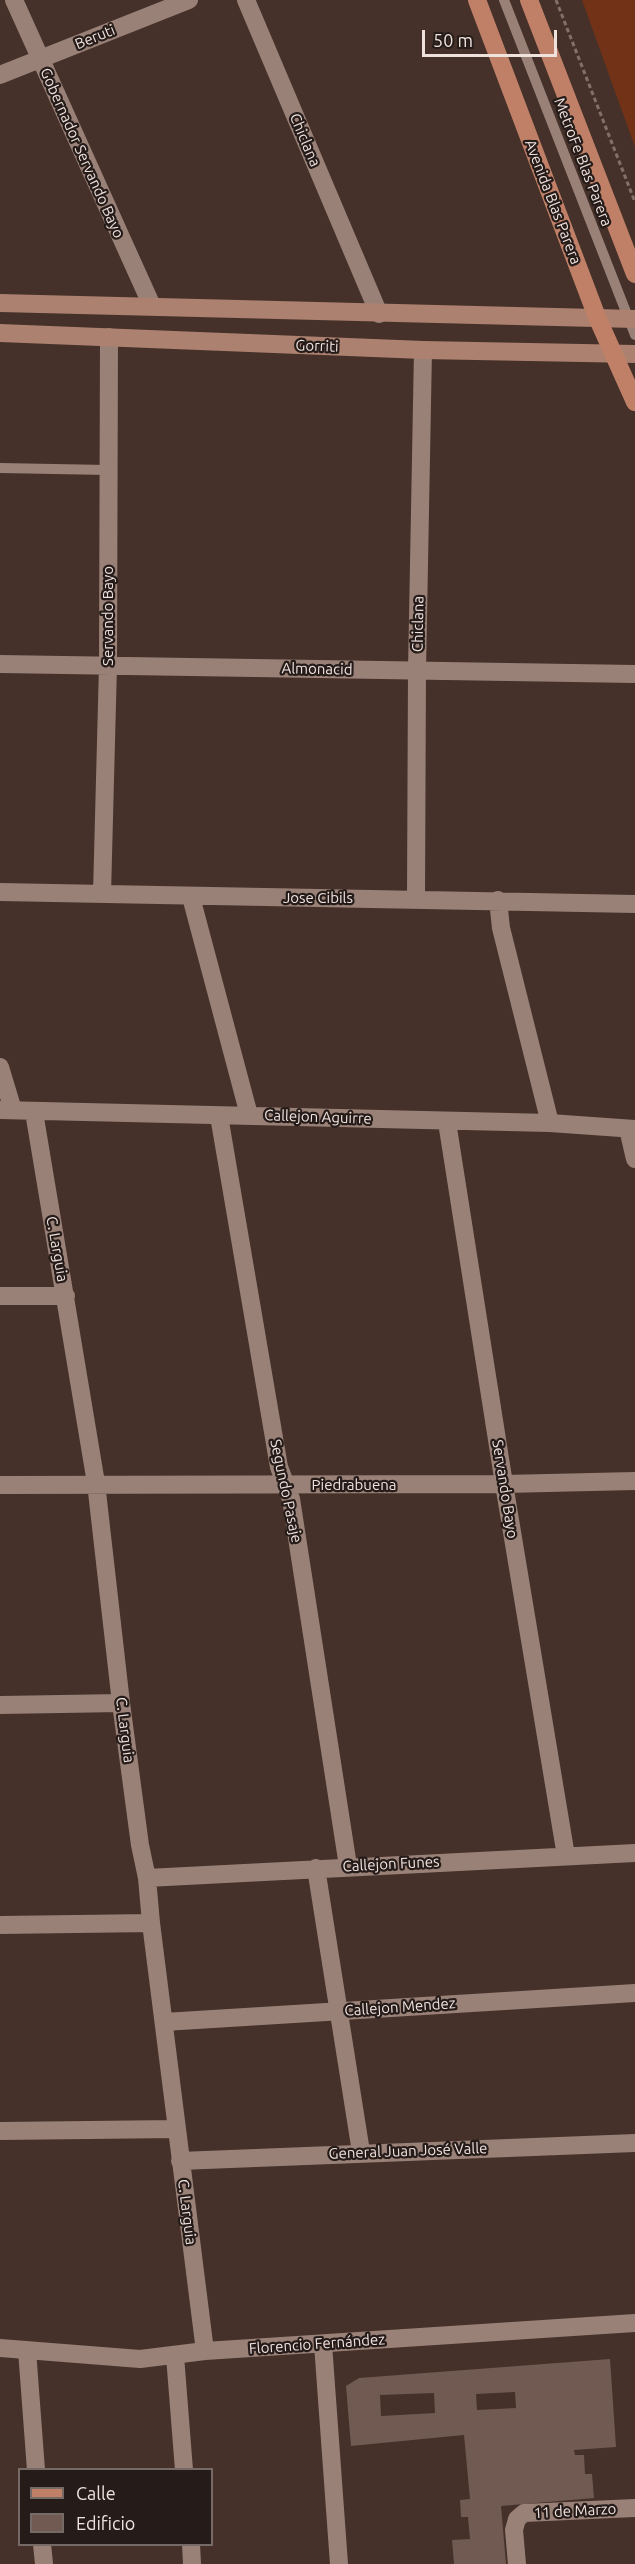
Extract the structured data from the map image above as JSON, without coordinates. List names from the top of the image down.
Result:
{
  "streets": {
    "main road": ["Avenida Blas Parera", "Gorriti"],
    "street": [
      "Beruti",
      "Chiclana",
      "Gobernador Servando Bayo",
      "Servando Bayo",
      "Almonacid",
      "Jose Cibils",
      "Callejon Aguirre",
      "C. Larguia",
      "Piedrabuena",
      "Segundo Pasaje",
      "Callejon Funes",
      "Callejon Mendez",
      "General Juan José Valle",
      "Florencio Fernández",
      "11 de Marzo"
    ],
    "lane": ["MetroFe Blas Parera"]
  },
  "crossings": [
    ["Beruti", "Gobernador Servando Bayo"],
    ["Chiclana", "Gorriti"],
    ["Chiclana", "Almonacid"],
    ["Chiclana", "Jose Cibils"],
    ["Avenida Blas Parera", "Gorriti"],
    ["Gorriti", "Servando Bayo"],
    ["Servando Bayo", "Almonacid"],
    ["Servando Bayo", "Jose Cibils"],
    ["Servando Bayo", "Callejon Aguirre"],
    ["Servando Bayo", "Piedrabuena"],
    ["Servando Bayo", "Callejon Funes"],
    ["Callejon Aguirre", "C. Larguia"],
    ["Callejon Aguirre", "Segundo Pasaje"],
    ["C. Larguia", "Piedrabuena"],
    ["C. Larguia", "Callejon Funes"],
    ["C. Larguia", "Callejon Mendez"],
    ["C. Larguia", "General Juan José Valle"],
    ["C. Larguia", "Florencio Fernández"],
    ["Piedrabuena", "Segundo Pasaje"],
    ["Segundo Pasaje", "Callejon Funes"]
  ],
  "legend": ["Calle", "Edificio"],
  "scale_bar": "50 m"
}
